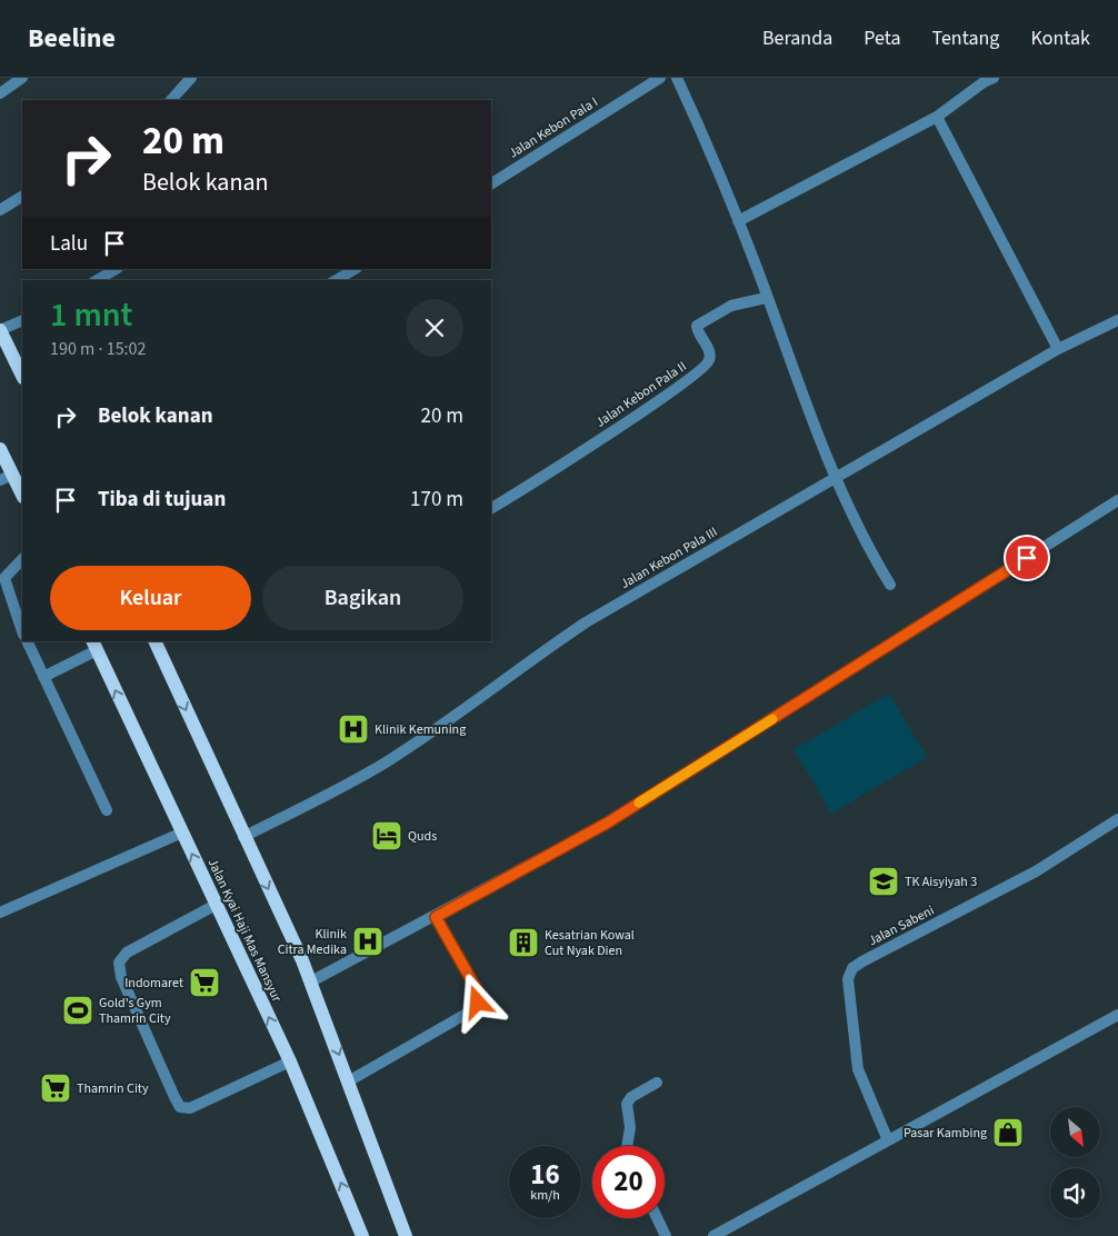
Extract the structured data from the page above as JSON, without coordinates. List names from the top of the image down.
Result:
{
  "streets": {
    "main road": ["Jalan Kyai Haji Mas Mansyur"],
    "street": [
      "Jalan Kebon Pala I",
      "Jalan Kebon Pala II",
      "Jalan Kebon Pala III",
      "Jalan Sabeni"
    ]
  },
  "places": {
    "hospital": ["Klinik Kemuning", "Klinik Citra Medika"],
    "hotel": ["Quds"],
    "school or university": ["TK Aisyiyah 3"],
    "building": ["Kesatrian Kowal Cut Nyak Dien"],
    "supermarket": ["Indomaret", "Thamrin City"],
    "sports": ["Gold's Gym Thamrin City"],
    "shop": ["Pasar Kambing"]
  },
  "north": "bottom right",
  "page": {
    "header": "Beeline",
    "nav": [
      "Beranda",
      "Peta",
      "Tentang",
      "Kontak"
    ],
    "turn": ["20 m", "Belok kanan"],
    "then": "Lalu",
    "heading": ["1 mnt", "190 m · 15:02"],
    "list": [
      {
        "name": "Belok kanan",
        "value": "20 m"
      },
      {
        "name": "Tiba di tujuan",
        "value": "170 m"
      }
    ],
    "buttons": ["Keluar", "Bagikan"],
    "speed": "16 km/h",
    "limit": "20"
  }
}
